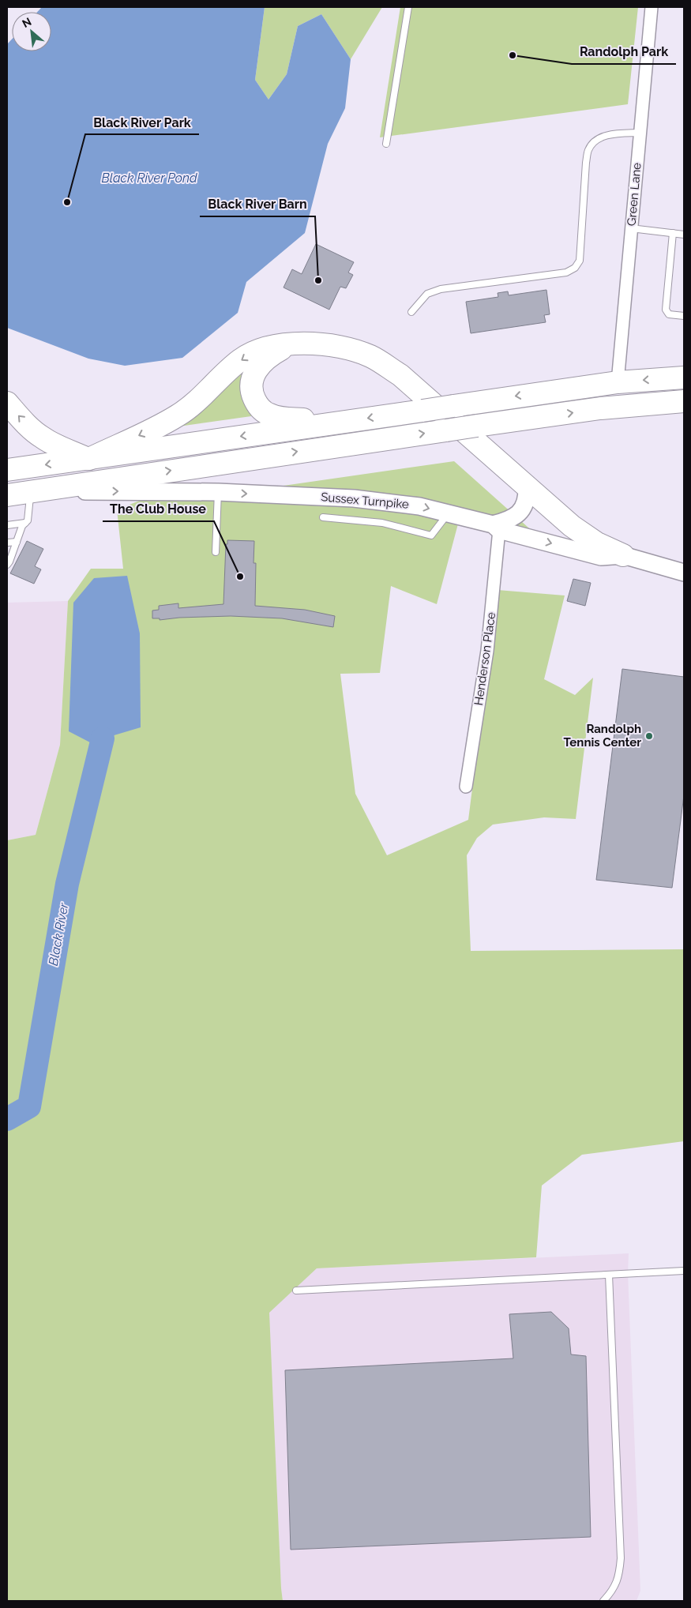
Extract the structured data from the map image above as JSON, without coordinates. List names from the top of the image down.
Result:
{
  "streets": {
    "main road": ["Sussex Turnpike"],
    "street": ["Green Lane", "Henderson Place"]
  },
  "crossings": [
    ["Sussex Turnpike", "Henderson Place"]
  ],
  "one_way": ["Sussex Turnpike"],
  "water": ["Black River Pond", "Black River"],
  "places": [
    "Randolph Park",
    "Black River Park",
    "Black River Barn",
    "The Club House",
    "Randolph Tennis Center"
  ],
  "north": "top left"
}
